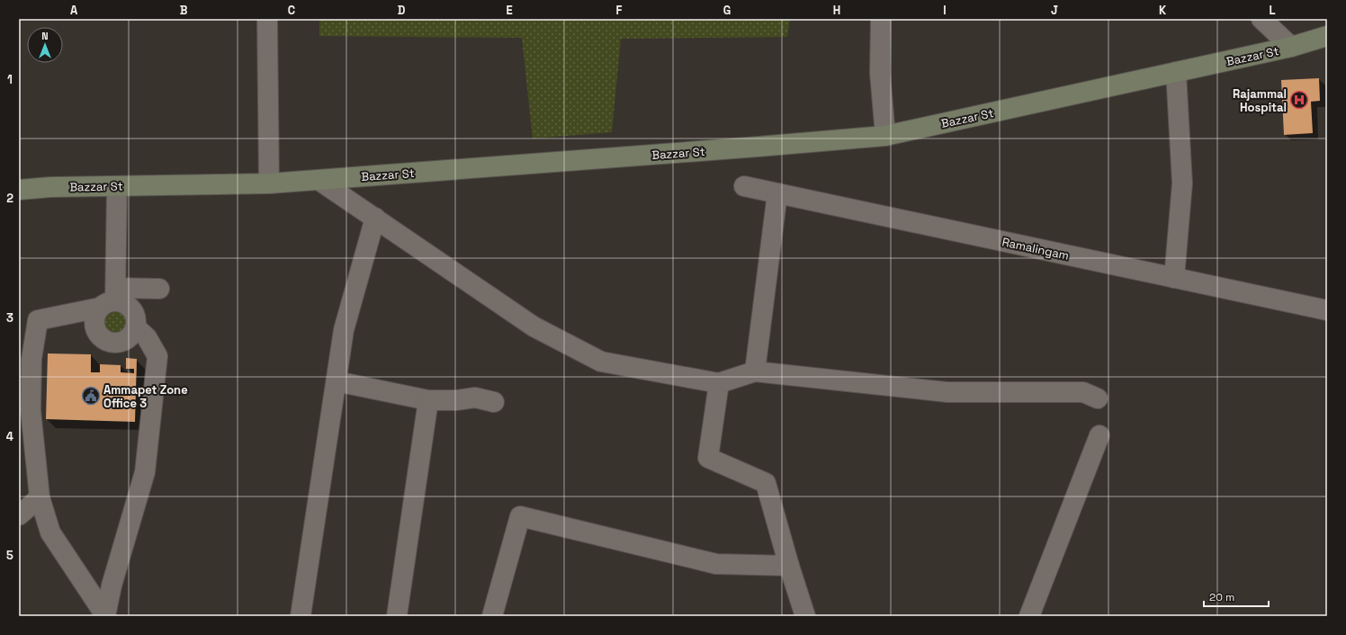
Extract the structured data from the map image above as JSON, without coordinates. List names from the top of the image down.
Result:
{
  "streets": {
    "main road": ["Bazzar St"],
    "street": ["Ramalingam"]
  },
  "places": {
    "hospital": ["Rajammal Hospital"],
    "public building": ["Ammapet Zone Office 3"]
  },
  "scale_bar": "20 m",
  "north": "top",
  "grid": {
    "columns": [
      "A",
      "B",
      "C",
      "D",
      "E",
      "F",
      "G",
      "H",
      "I",
      "J",
      "K",
      "L"
    ],
    "rows": [
      "1",
      "2",
      "3",
      "4",
      "5"
    ]
  }
}
